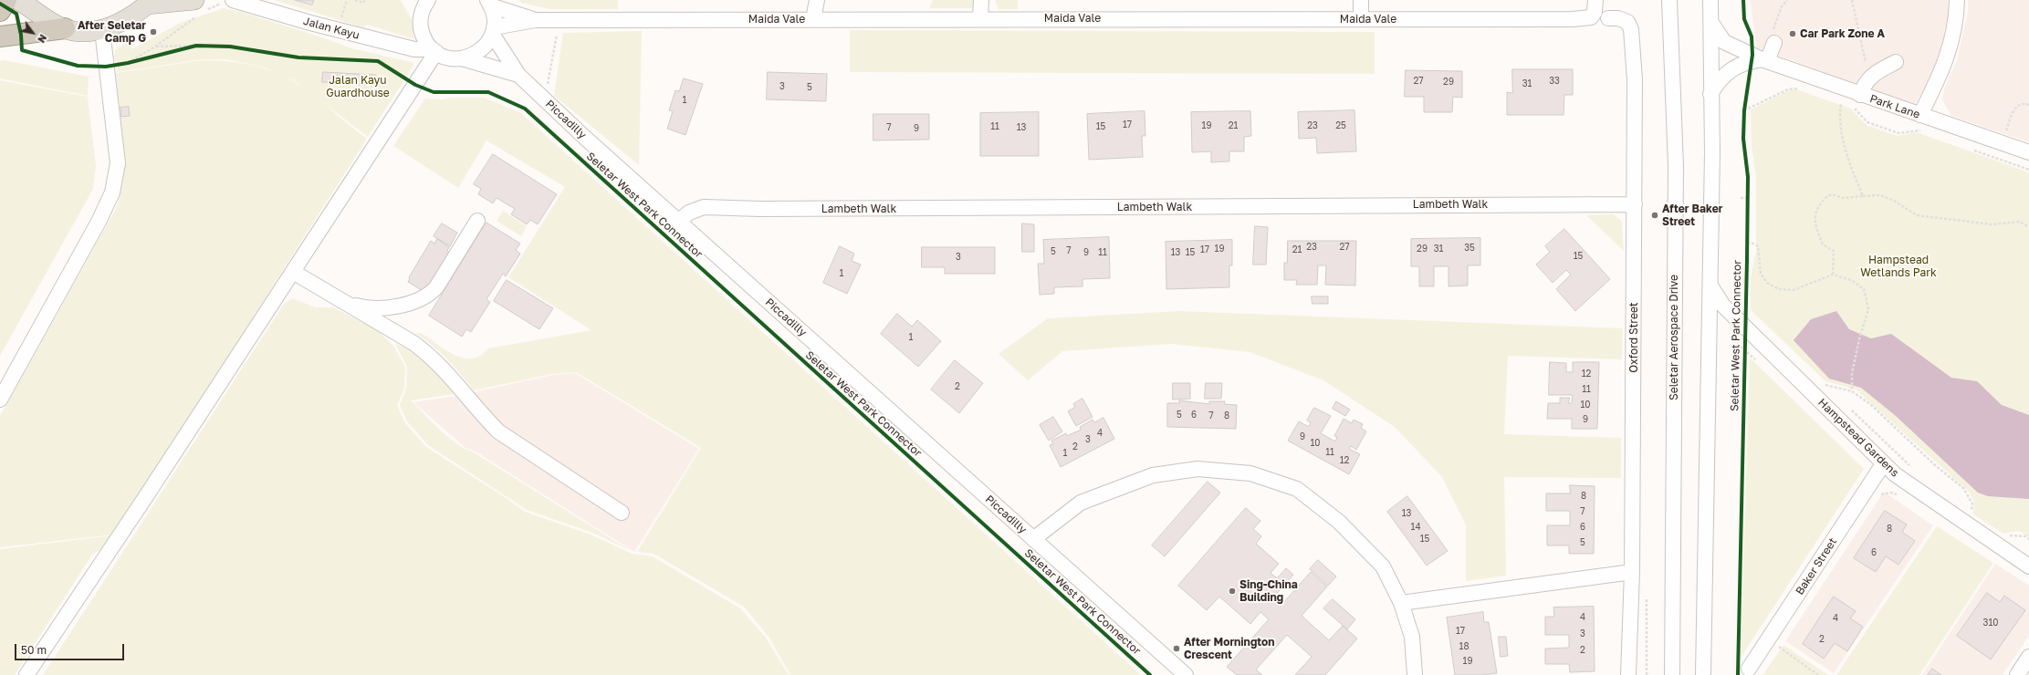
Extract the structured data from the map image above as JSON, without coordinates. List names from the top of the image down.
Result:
{
  "streets": {
    "street": [
      "Maida Vale",
      "Jalan Kayu",
      "Park Lane",
      "Piccadilly",
      "Lambeth Walk",
      "Oxford Street",
      "Seletar Aerospace Drive",
      "Hampstead Gardens",
      "Baker Street"
    ],
    "cycle path": ["Seletar West Park Connector"]
  },
  "crossings": [
    ["Maida Vale", "Piccadilly"],
    ["Jalan Kayu", "Piccadilly"],
    ["Piccadilly", "Lambeth Walk"],
    ["Lambeth Walk", "Oxford Street"],
    ["Seletar West Park Connector", "Hampstead Gardens"],
    ["Hampstead Gardens", "Baker Street"]
  ],
  "parks": ["Jalan Kayu Guardhouse", "Hampstead Wetlands Park"],
  "places": [
    "After Seletar Camp G",
    "Car Park Zone A",
    "After Baker Street",
    "Sing-China Building",
    "After Mornington Crescent"
  ],
  "house_numbers": [
    "27",
    "33",
    "29",
    "31",
    "3",
    "5",
    "1",
    "17",
    "19",
    "21",
    "23",
    "25",
    "11",
    "15",
    "7",
    "13",
    "9",
    "23",
    "27",
    "35",
    "19",
    "29",
    "31",
    "17",
    "21",
    "7",
    "5",
    "9",
    "11",
    "13",
    "15",
    "15",
    "3",
    "1",
    "1",
    "12",
    "2",
    "11",
    "10",
    "5",
    "6",
    "7",
    "8",
    "9",
    "4",
    "9",
    "3",
    "10",
    "2",
    "11",
    "1",
    "12",
    "8",
    "7",
    "13",
    "14",
    "6",
    "8",
    "15",
    "5",
    "6",
    "4",
    "4",
    "310",
    "17",
    "3",
    "2",
    "18",
    "2",
    "19"
  ],
  "scale_bar": "50 m",
  "north": "bottom right"
}
